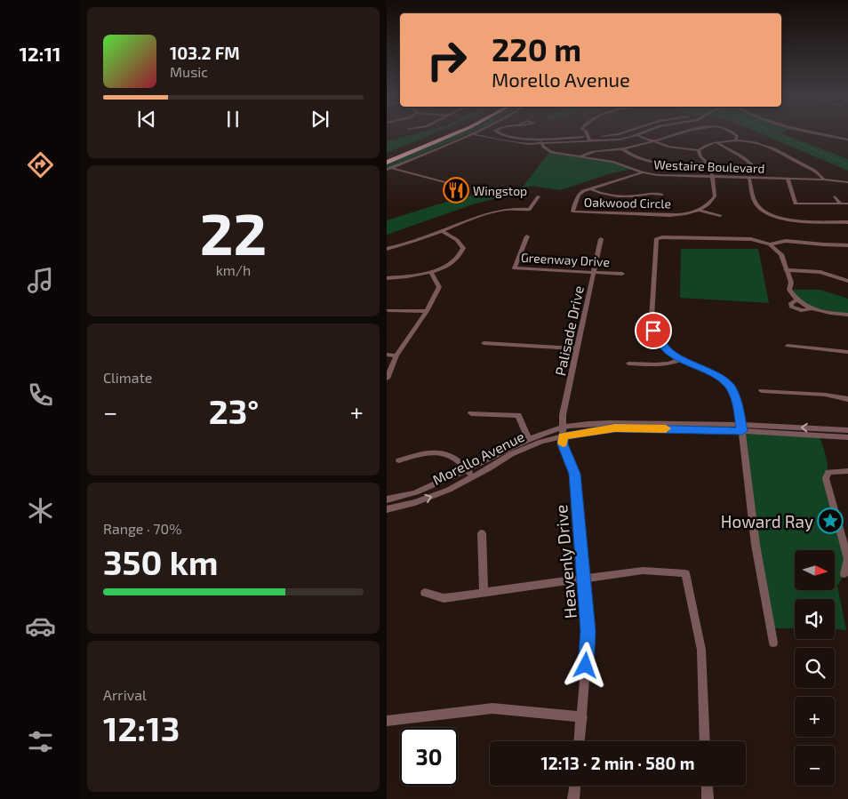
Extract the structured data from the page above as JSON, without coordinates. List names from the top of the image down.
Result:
{
  "streets": {
    "street": [
      "Westaire Boulevard",
      "Oakwood Circle",
      "Greenway Drive",
      "Palisade Drive",
      "Morello Avenue",
      "Heavenly Drive"
    ]
  },
  "crossings": [
    ["Westaire Boulevard", "Oakwood Circle"],
    ["Greenway Drive", "Palisade Drive"],
    ["Palisade Drive", "Morello Avenue"],
    ["Palisade Drive", "Heavenly Drive"],
    ["Morello Avenue", "Heavenly Drive"]
  ],
  "places": {
    "restaurant": ["Wingstop"],
    "place": ["Howard Ray"]
  },
  "north": "right",
  "page": {
    "tabs": "12:11",
    "turn": ["220 m", "Morello Avenue"],
    "song": ["103.2 FM", "Music"],
    "tile": [
      ["22", "km/h"],
      "Climate",
      ["Range · 70%", "350 km"],
      ["Arrival", "12:13"]
    ],
    "heat": ["−", "23°", "+"],
    "map_buttons": ["+", "−"],
    "limit": "30",
    "trip": "12:13 · 2 min · 580 m"
  }
}
